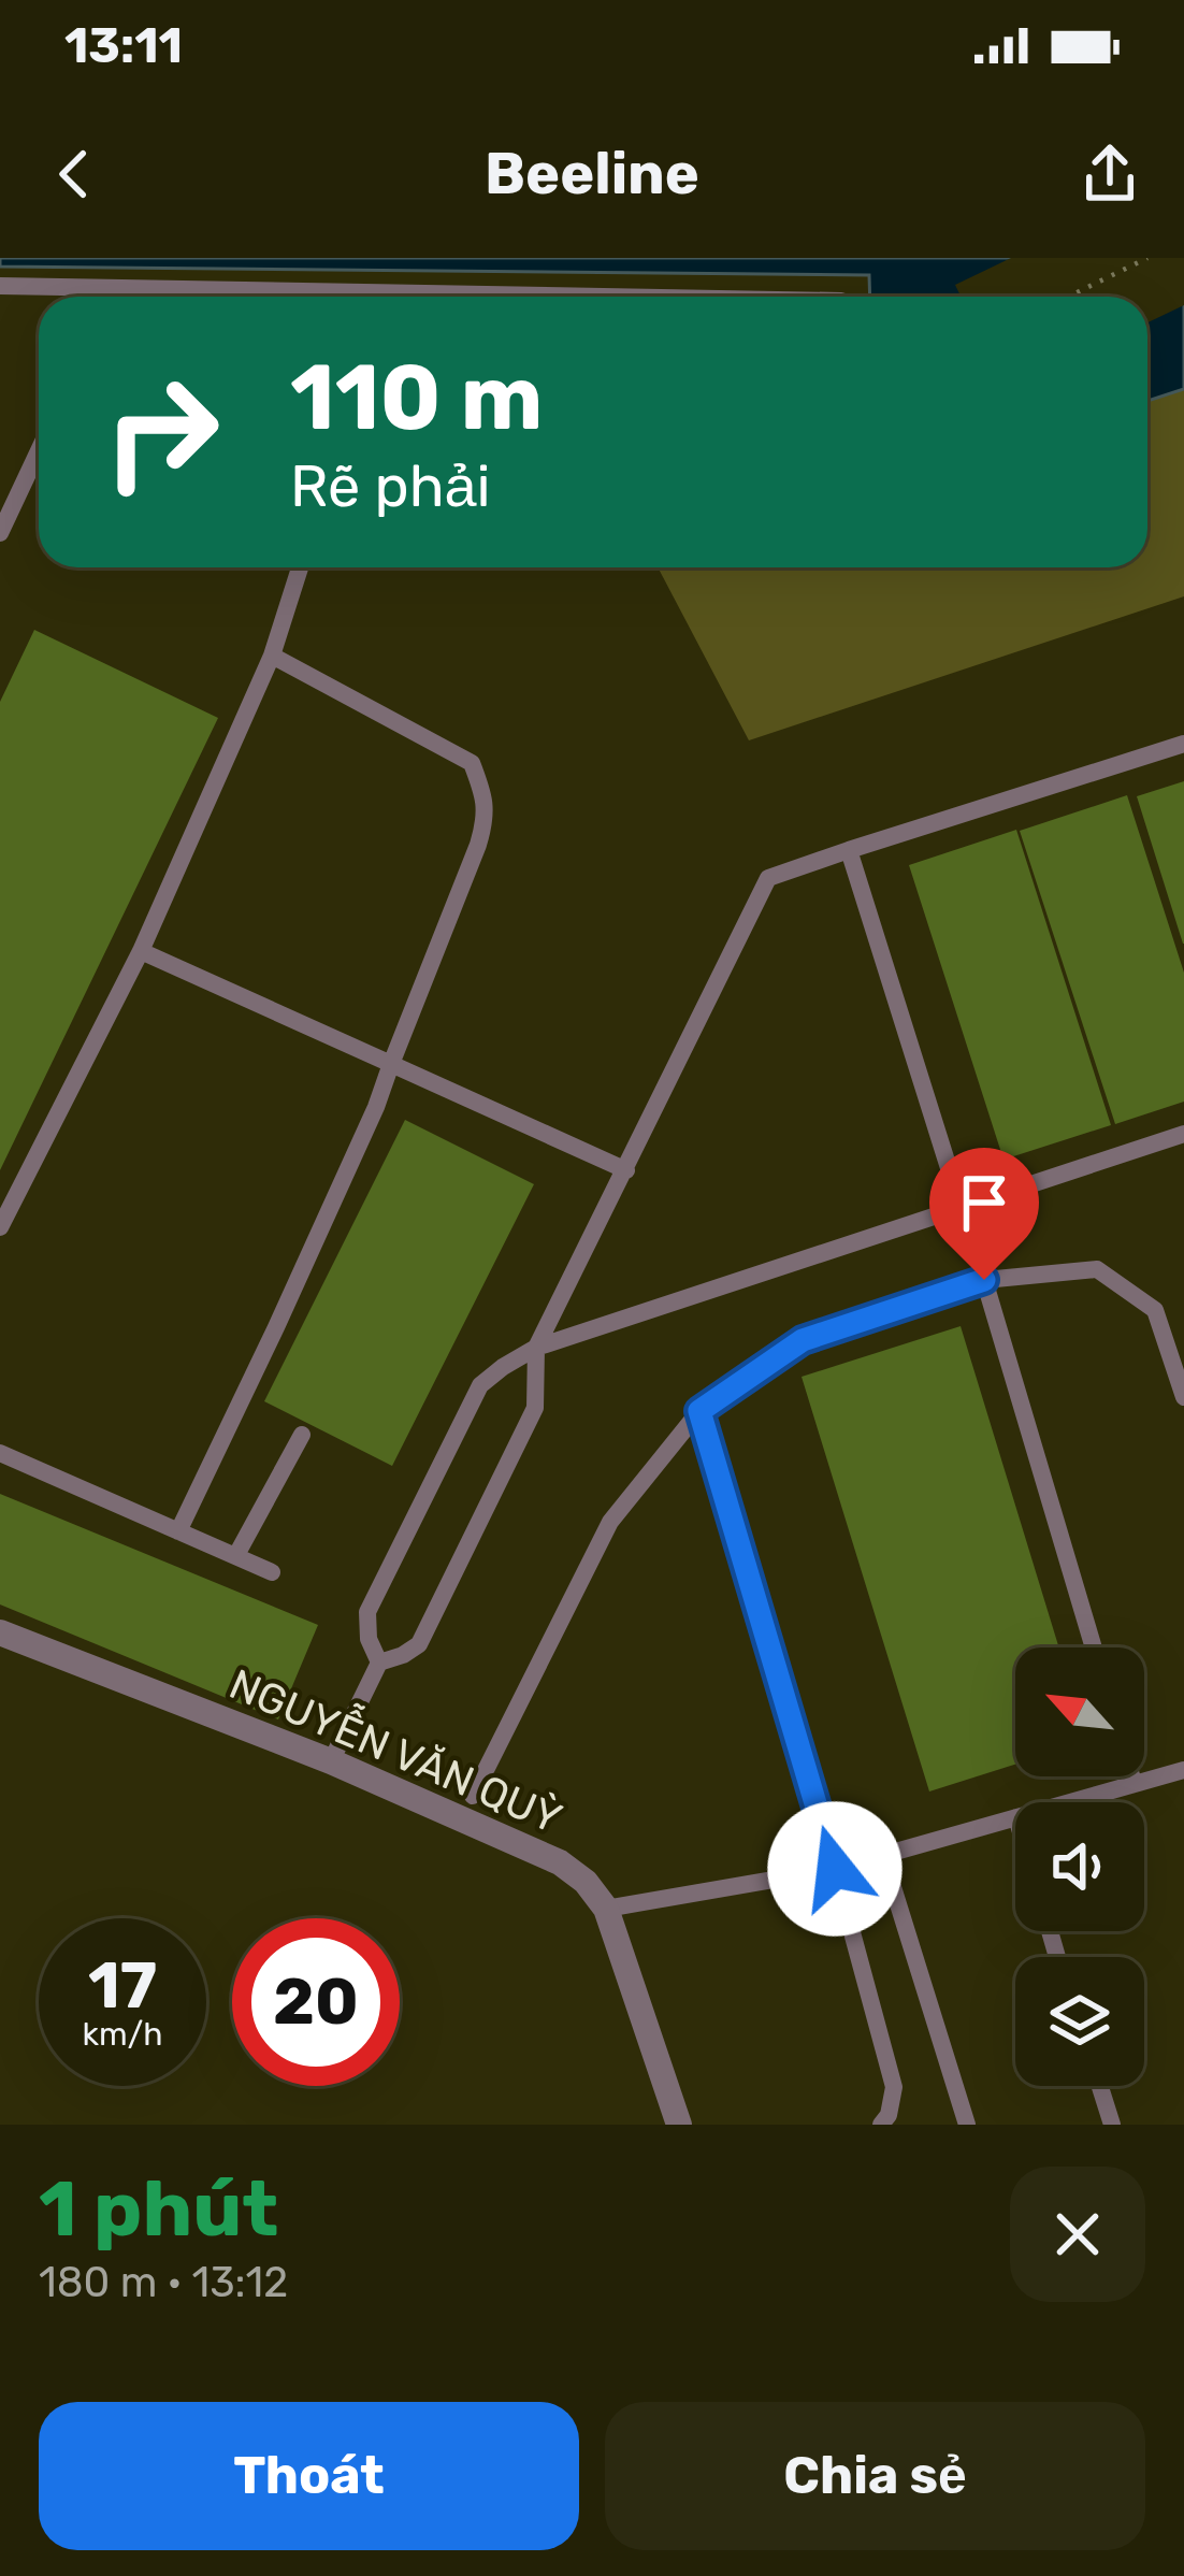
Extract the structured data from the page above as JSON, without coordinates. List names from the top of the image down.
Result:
{
  "streets": {
    "street": ["NGUYỄN VĂN QUỲ"]
  },
  "north": "top left",
  "page": {
    "status": "13:11",
    "header": "Beeline",
    "turn": ["110 m", "Rẽ phải"],
    "speed": "17 km/h",
    "limit": "20",
    "heading": ["1 phút", "180 m · 13:12"],
    "buttons": ["Thoát", "Chia sẻ"]
  }
}
